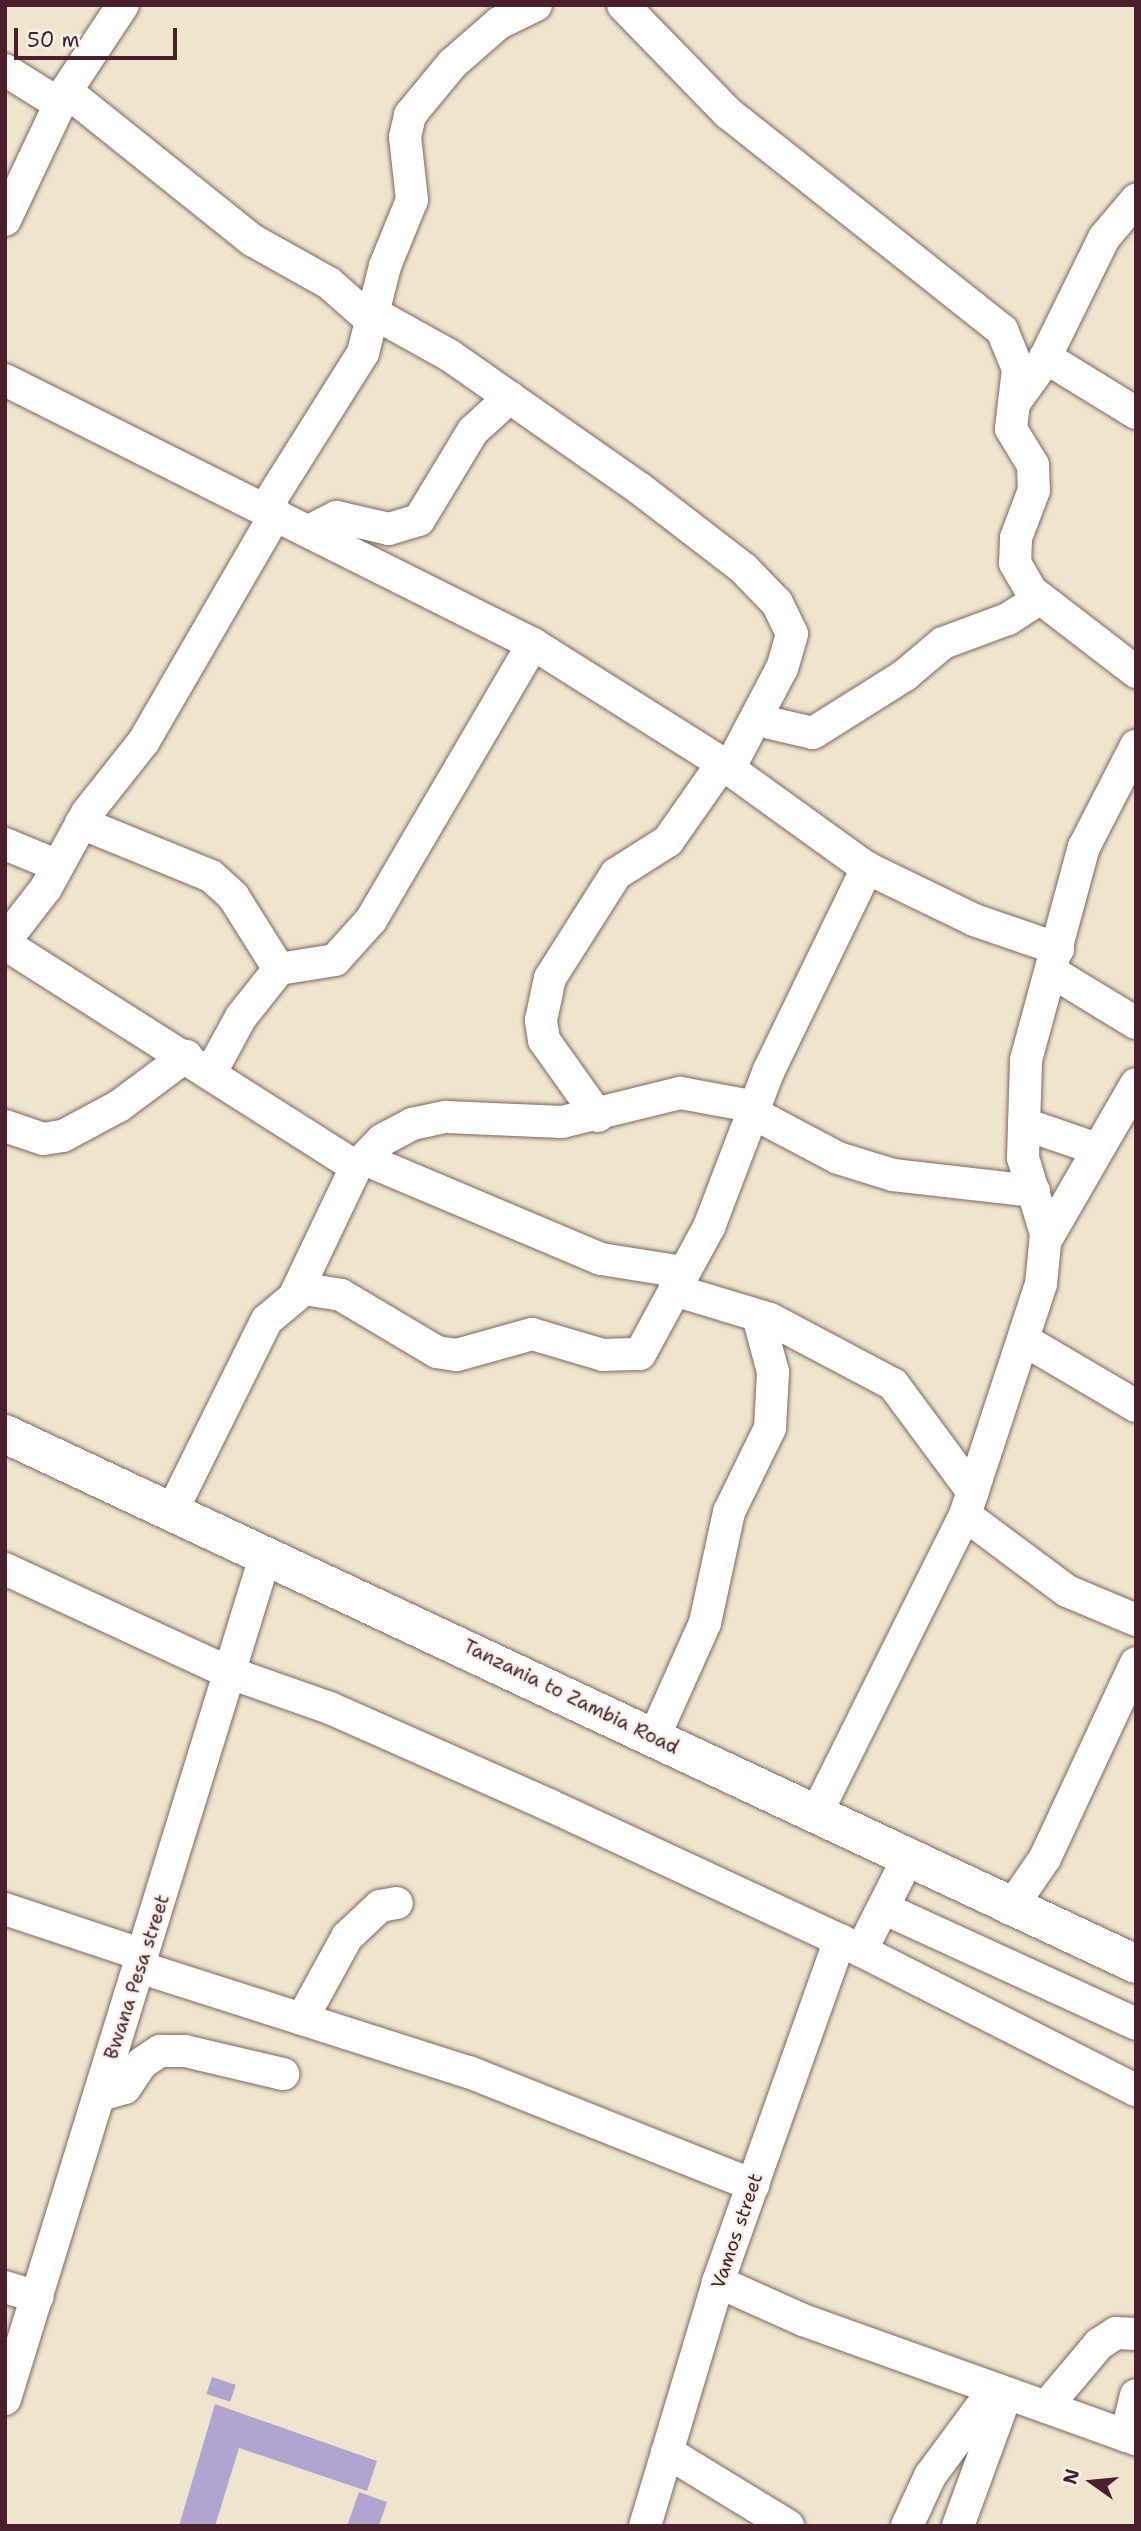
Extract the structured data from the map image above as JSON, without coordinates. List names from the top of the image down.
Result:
{
  "streets": {
    "highway": ["Tanzania to Zambia Road"],
    "street": ["Bwana Pesa street", "Vamos street"]
  },
  "crossings": [
    ["Tanzania to Zambia Road", "Bwana Pesa street"],
    ["Tanzania to Zambia Road", "Vamos street"]
  ],
  "scale_bar": "50 m",
  "north": "left"
}
